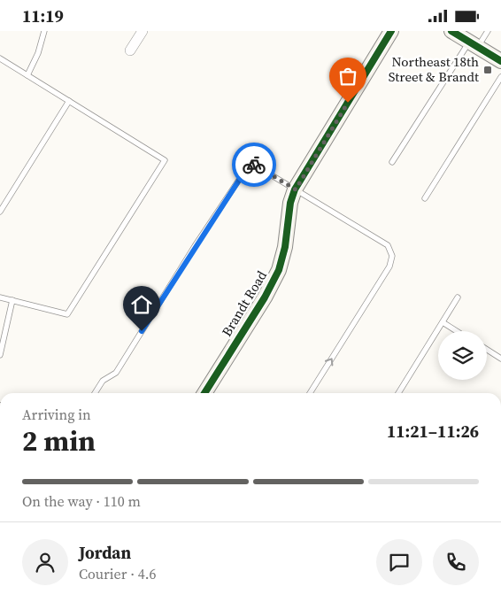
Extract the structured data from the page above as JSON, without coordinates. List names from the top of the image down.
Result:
{
  "streets": {
    "street": ["Brandt Road"]
  },
  "places": {
    "transit": ["Northeast 18th Street & Brandt"]
  },
  "page": {
    "status": "11:19",
    "heading": ["2 min", "Arriving in", "11:21–11:26"],
    "panel": ["Jordan", "Courier · 4.6"],
    "bar": "On the way · 110 m"
  }
}
